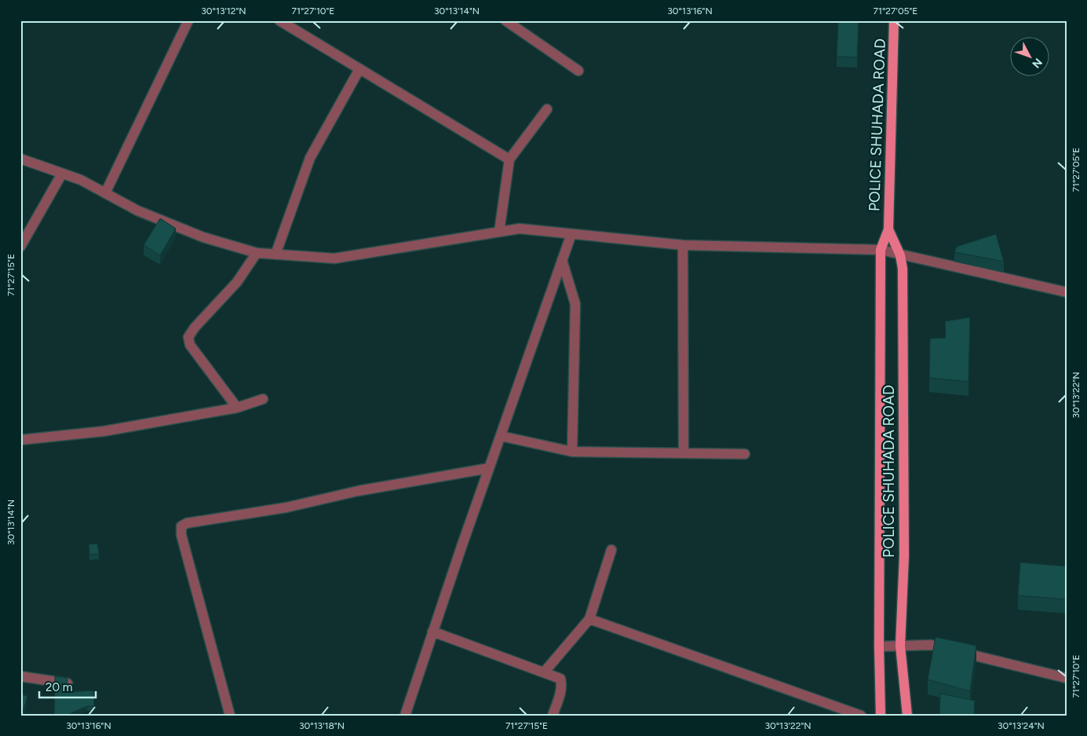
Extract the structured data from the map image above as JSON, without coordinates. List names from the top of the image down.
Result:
{
  "streets": {
    "main road": ["POLICE SHUHADA ROAD"]
  },
  "scale_bar": "20 m",
  "north": "bottom right",
  "coordinates": [
    "30°13'12\"N",
    "71°27'10\"E",
    "30°13'14\"N",
    "30°13'16\"N",
    "71°27'05\"E",
    "71°27'15\"E",
    "30°13'22\"N",
    "30°13'18\"N",
    "30°13'24\"N"
  ]
}
